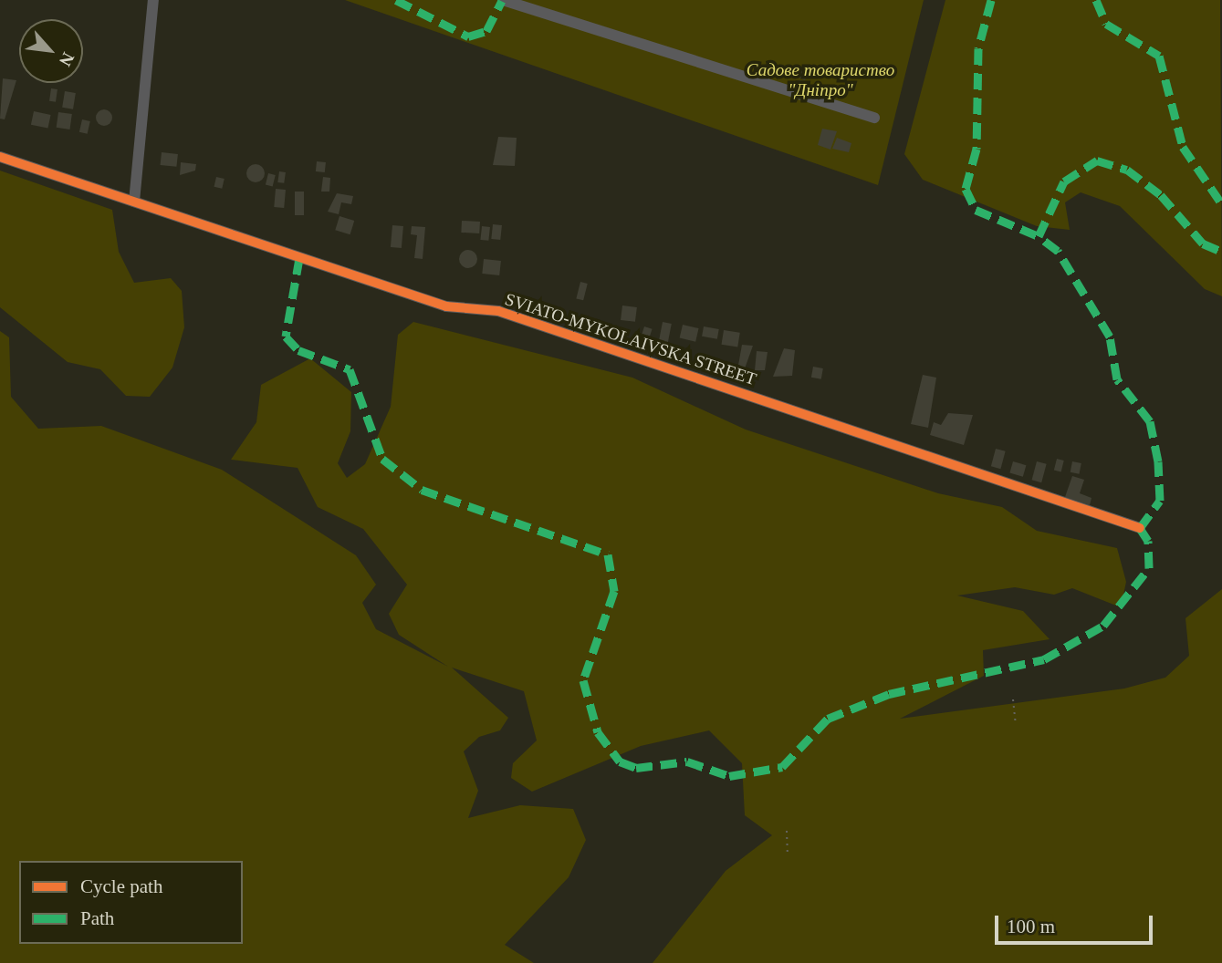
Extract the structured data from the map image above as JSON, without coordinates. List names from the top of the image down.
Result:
{
  "streets": {
    "street": ["SVIATO-MYKOLAIVSKA STREET"]
  },
  "parks": ["Садове товариство \"Дніпро\""],
  "legend": ["Cycle path", "Path"],
  "scale_bar": "100 m",
  "north": "bottom right"
}
